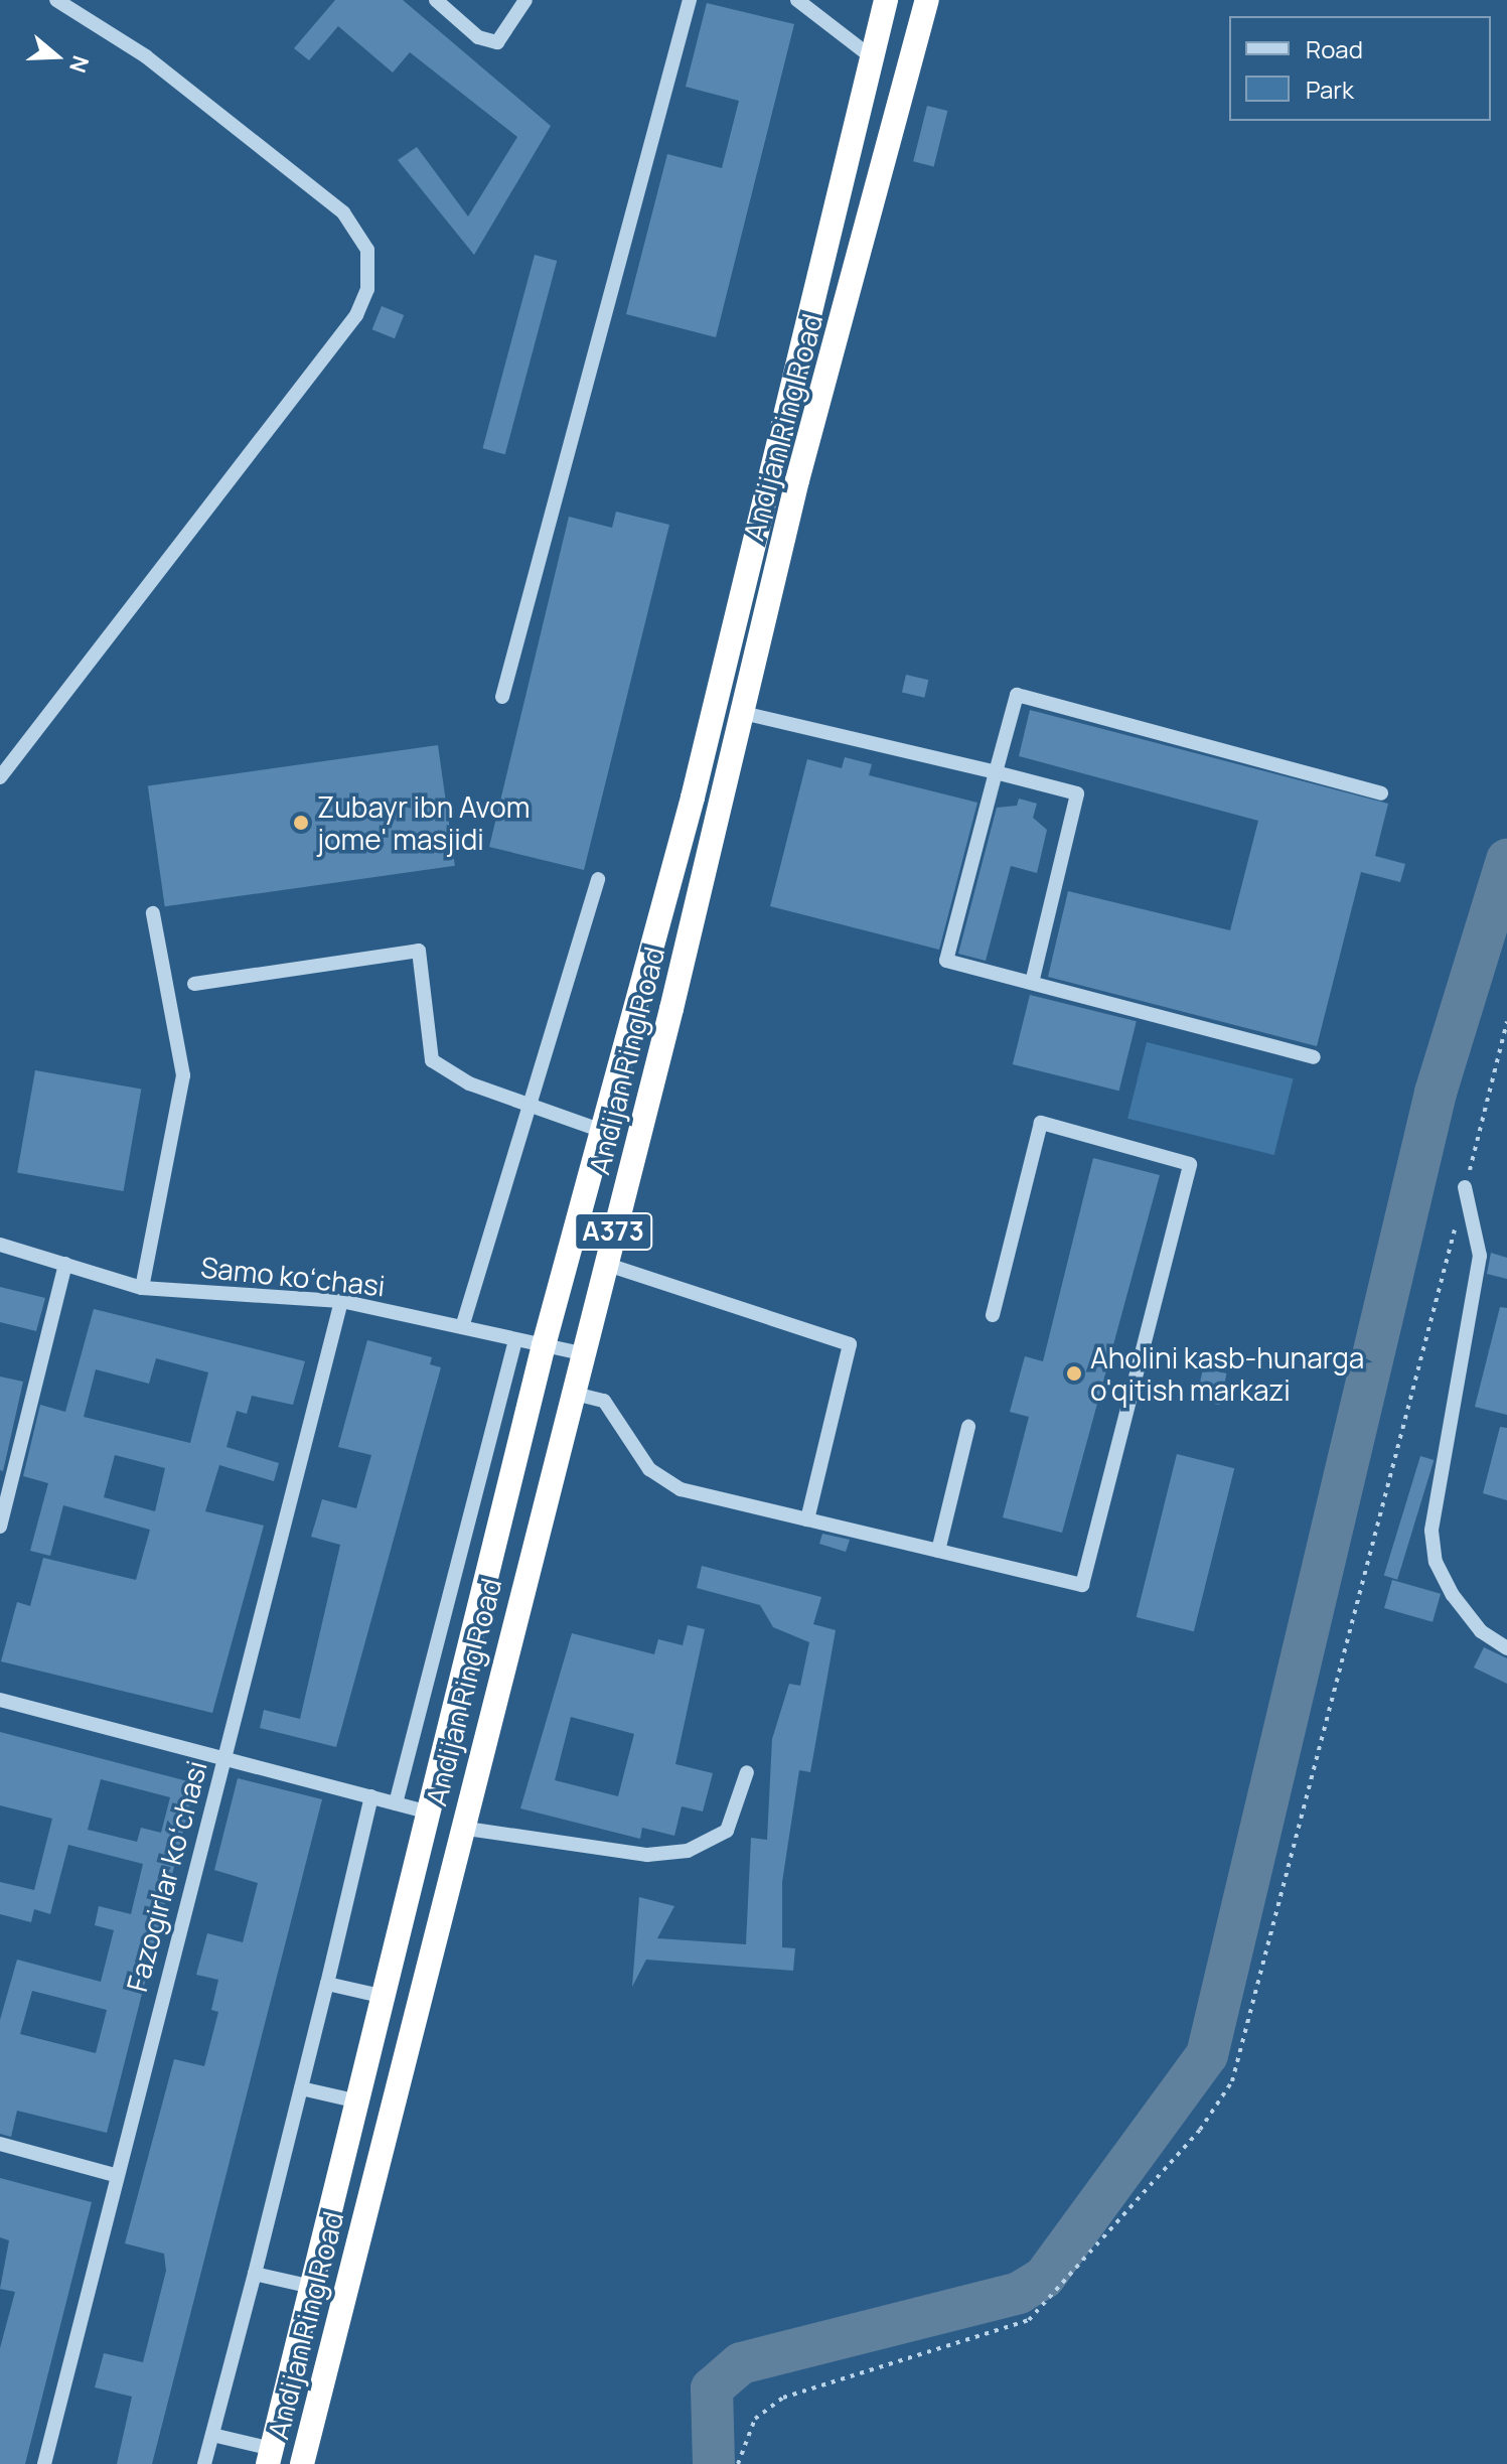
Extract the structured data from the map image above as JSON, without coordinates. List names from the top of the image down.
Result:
{
  "streets": {
    "highway": ["Andijan Ring Road", "A373"],
    "street": ["Samo koʻchasi", "Fazogirlar koʻchasi"]
  },
  "crossings": [
    ["Andijan Ring Road", "Samo koʻchasi"],
    ["Samo koʻchasi", "Fazogirlar koʻchasi"]
  ],
  "places": ["Zubayr ibn Avom jome' masjidi", "Aholini kasb-hunarga o'qitish markazi"],
  "legend": ["Road", "Park"],
  "north": "right"
}
